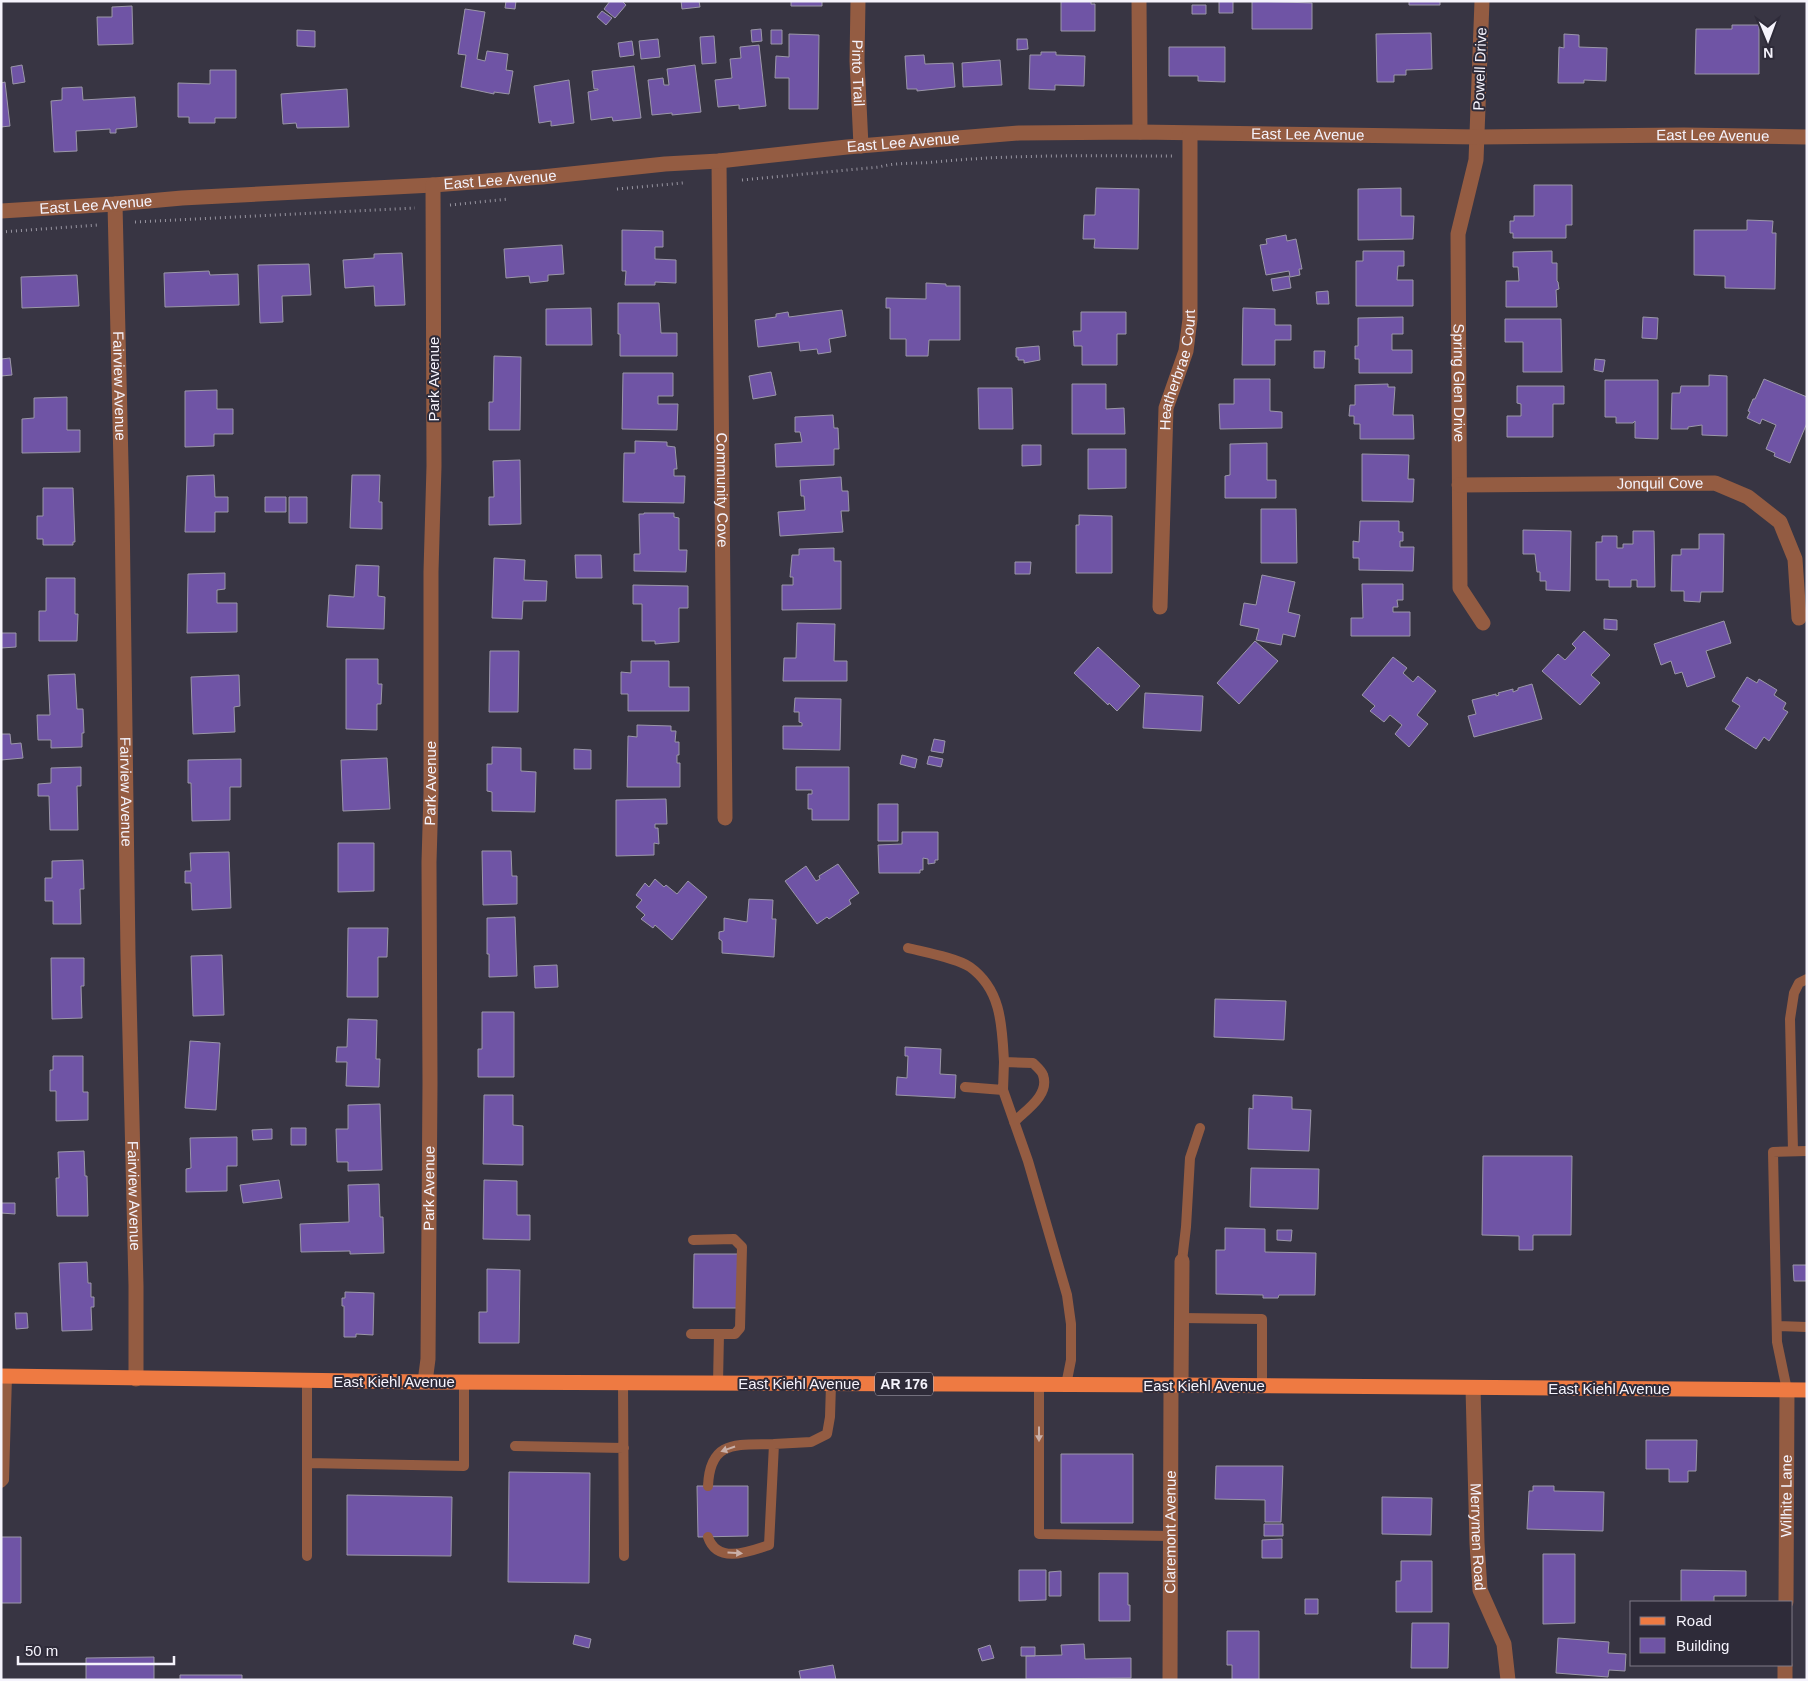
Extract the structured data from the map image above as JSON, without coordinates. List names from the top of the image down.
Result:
{
  "streets": {
    "main road": ["East Kiehl Avenue", "AR 176"],
    "street": [
      "Powell Drive",
      "Pinto Trail",
      "East Lee Avenue",
      "Heatherbrae Court",
      "Park Avenue",
      "Spring Glen Drive",
      "Fairview Avenue",
      "Jonquil Cove",
      "Community Cove",
      "Wilhite Lane",
      "Claremont Avenue",
      "Merrymen Road"
    ]
  },
  "crossings": [
    ["Powell Drive", "East Lee Avenue"],
    ["Powell Drive", "Spring Glen Drive"],
    ["Pinto Trail", "East Lee Avenue"],
    ["East Lee Avenue", "Heatherbrae Court"],
    ["East Lee Avenue", "Park Avenue"],
    ["East Lee Avenue", "Spring Glen Drive"],
    ["East Lee Avenue", "Fairview Avenue"],
    ["East Lee Avenue", "Community Cove"],
    ["Park Avenue", "East Kiehl Avenue"],
    ["Spring Glen Drive", "Jonquil Cove"],
    ["Fairview Avenue", "East Kiehl Avenue"],
    ["East Kiehl Avenue", "Wilhite Lane"],
    ["East Kiehl Avenue", "Claremont Avenue"],
    ["East Kiehl Avenue", "Merrymen Road"]
  ],
  "legend": ["Road", "Building"],
  "scale_bar": "50 m",
  "north": "bottom"
}
